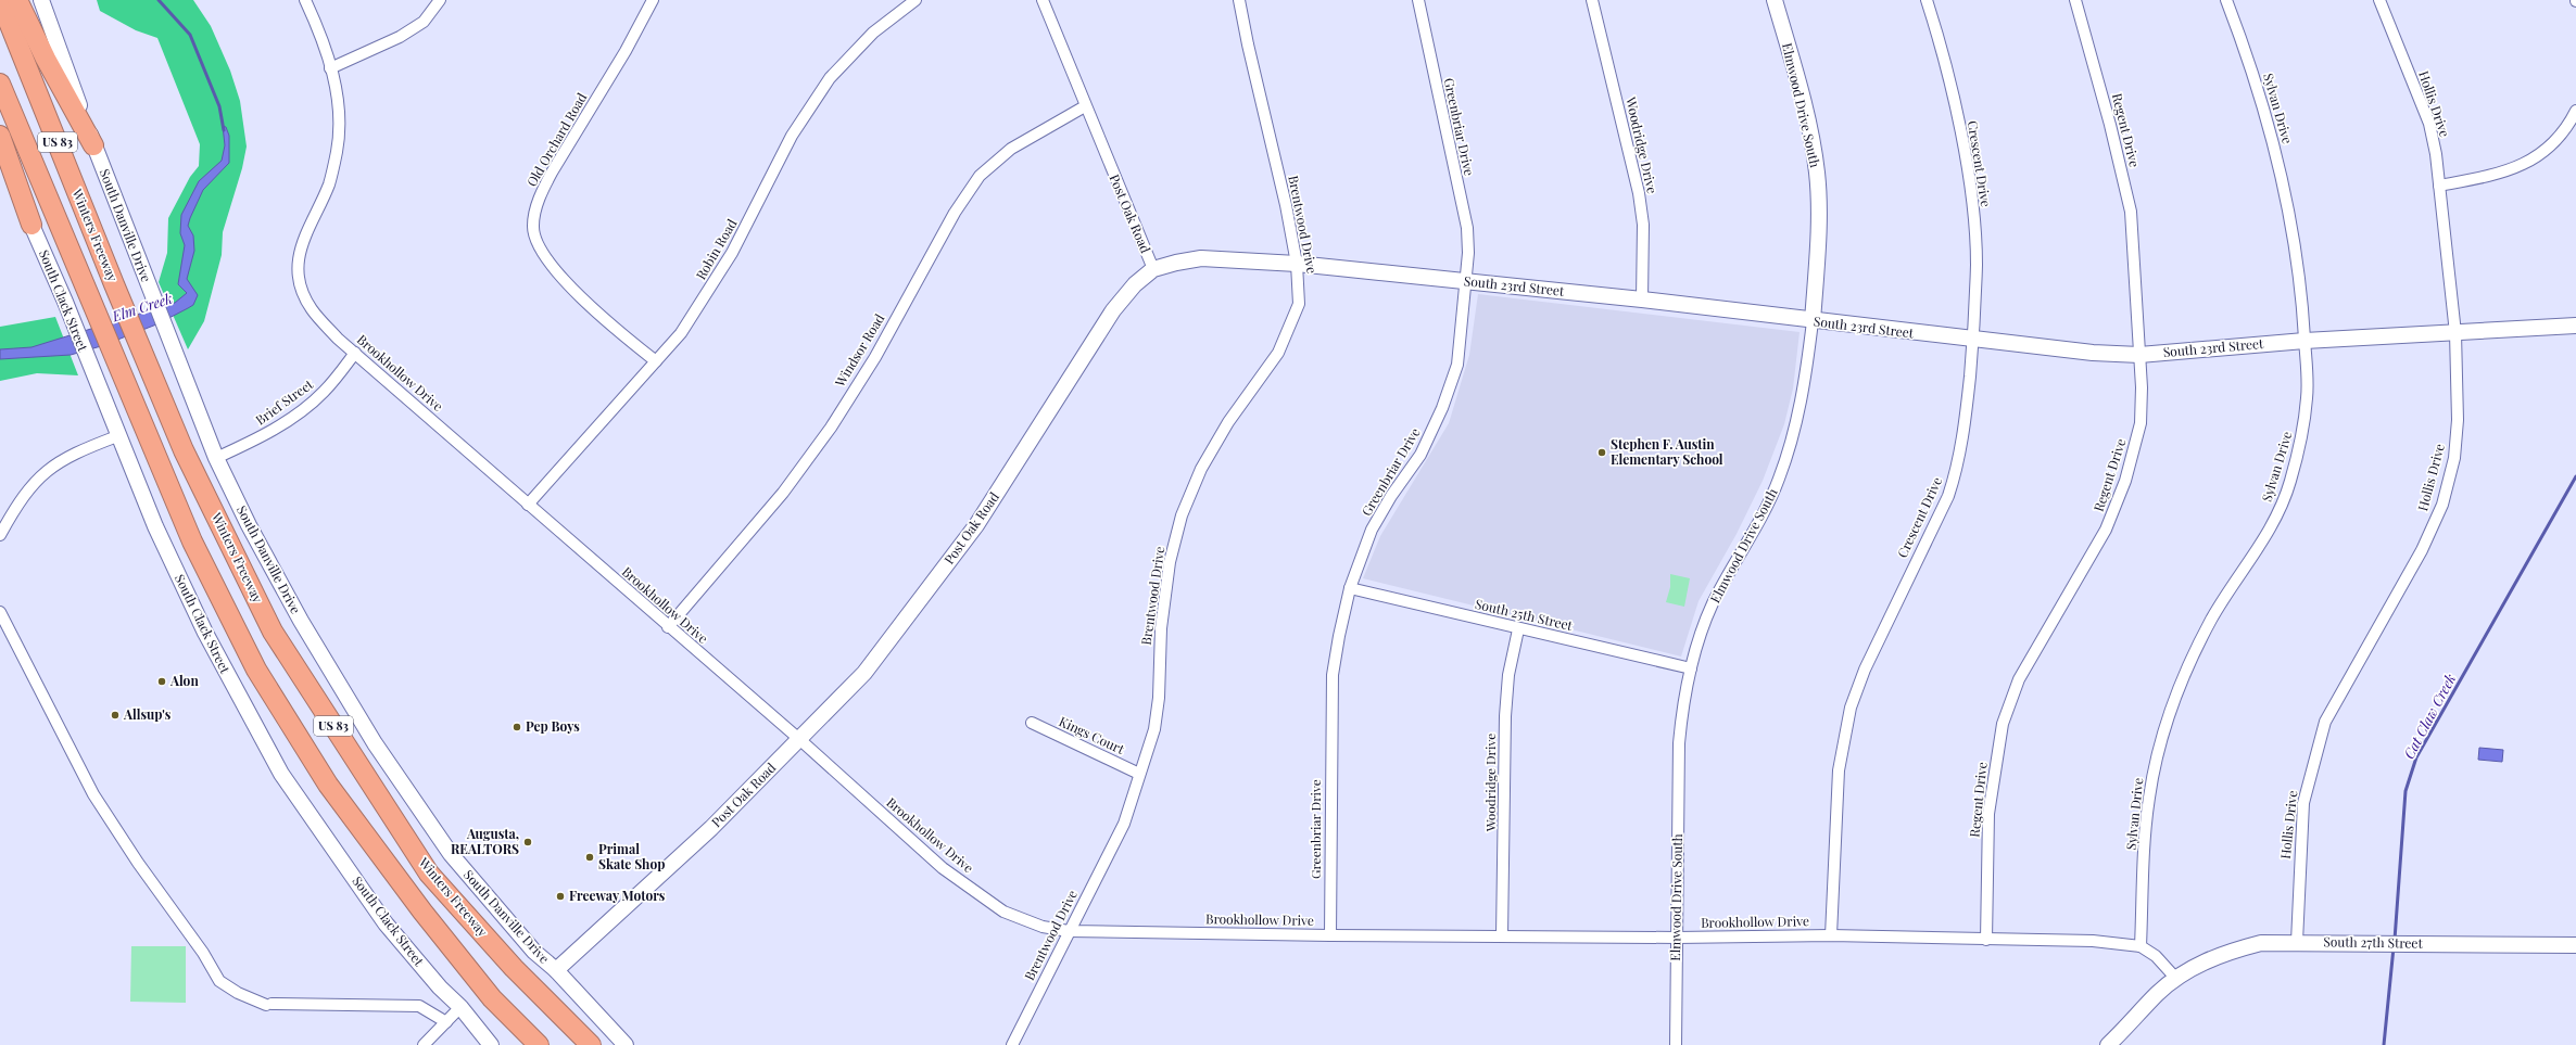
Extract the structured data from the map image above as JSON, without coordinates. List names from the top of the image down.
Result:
{
  "streets": {
    "highway": ["US 83", "Winters Freeway"],
    "main road": [
      "Elmwood Drive South",
      "Post Oak Road",
      "South Danville Drive",
      "South 23rd Street",
      "South Clack Street",
      "South 27th Street"
    ],
    "street": [
      "Hollis Drive",
      "Sylvan Drive",
      "Greenbriar Drive",
      "Regent Drive",
      "Old Orchard Road",
      "Woodridge Drive",
      "Crescent Drive",
      "Brentwood Drive",
      "Robin Road",
      "Windsor Road",
      "Brookhollow Drive",
      "Brief Street",
      "South 25th Street",
      "Kings Court"
    ]
  },
  "crossings": [
    ["Hollis Drive", "South 23rd Street"],
    ["Hollis Drive", "South 27th Street"],
    ["Elmwood Drive South", "South 23rd Street"],
    ["Elmwood Drive South", "Brookhollow Drive"],
    ["Elmwood Drive South", "South 25th Street"],
    ["Sylvan Drive", "South 23rd Street"],
    ["Sylvan Drive", "Brookhollow Drive"],
    ["Greenbriar Drive", "South 23rd Street"],
    ["Greenbriar Drive", "Brookhollow Drive"],
    ["Greenbriar Drive", "South 25th Street"],
    ["Regent Drive", "South 23rd Street"],
    ["Regent Drive", "Brookhollow Drive"],
    ["Old Orchard Road", "Robin Road"],
    ["Woodridge Drive", "South 23rd Street"],
    ["Woodridge Drive", "Brookhollow Drive"],
    ["Woodridge Drive", "South 25th Street"],
    ["Crescent Drive", "South 23rd Street"],
    ["Crescent Drive", "Brookhollow Drive"],
    ["Post Oak Road", "South Danville Drive"],
    ["Post Oak Road", "South 23rd Street"],
    ["Post Oak Road", "Windsor Road"],
    ["Post Oak Road", "Brookhollow Drive"],
    ["Brentwood Drive", "South 23rd Street"],
    ["Brentwood Drive", "Brookhollow Drive"],
    ["Brentwood Drive", "Kings Court"],
    ["South Danville Drive", "Brief Street"],
    ["Robin Road", "Brookhollow Drive"],
    ["Windsor Road", "Brookhollow Drive"],
    ["Brookhollow Drive", "Brief Street"],
    ["Brookhollow Drive", "South 27th Street"]
  ],
  "water": ["Elm Creek", "Cat Claw Creek"],
  "places": [
    "Stephen F. Austin Elementary School",
    "Alon",
    "Allsup's",
    "Pep Boys",
    "Augusta, REALTORS",
    "Primal Skate Shop",
    "Freeway Motors"
  ]
}
